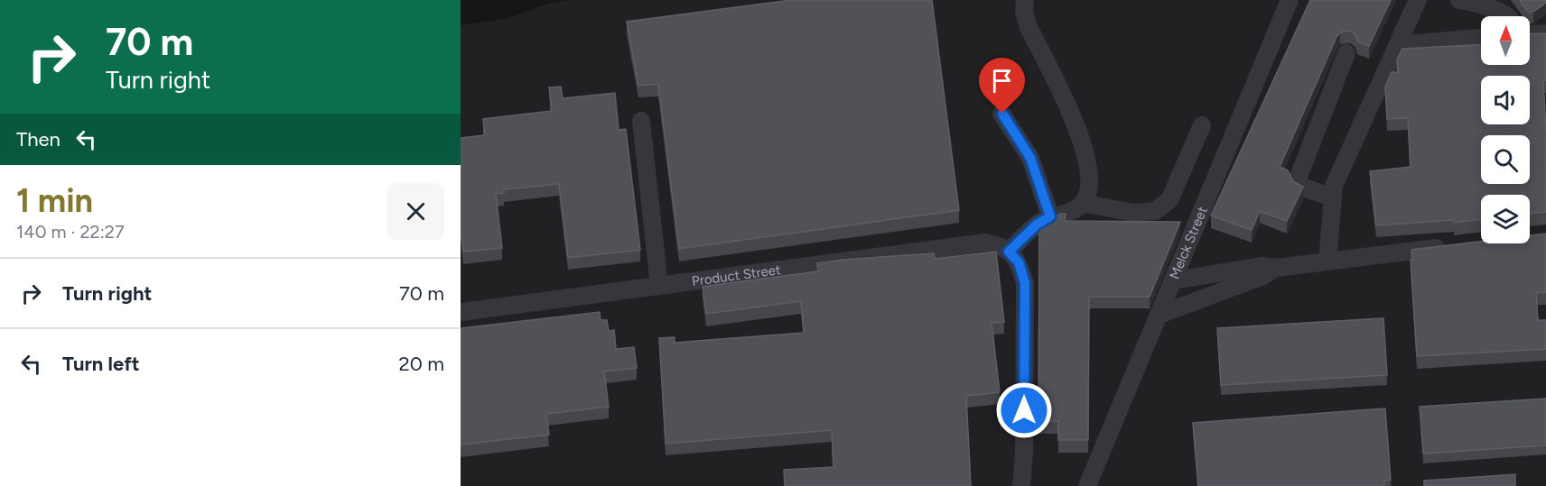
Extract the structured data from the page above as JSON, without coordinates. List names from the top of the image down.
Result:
{
  "streets": {
    "street": ["Melck Street", "Product Street"]
  },
  "north": "top",
  "page": {
    "turn": ["70 m", "Turn right"],
    "then": "Then",
    "heading": ["1 min", "140 m · 22:27"],
    "list": [
      {
        "name": "Turn right",
        "value": "70 m"
      },
      {
        "name": "Turn left",
        "value": "20 m"
      }
    ]
  }
}
